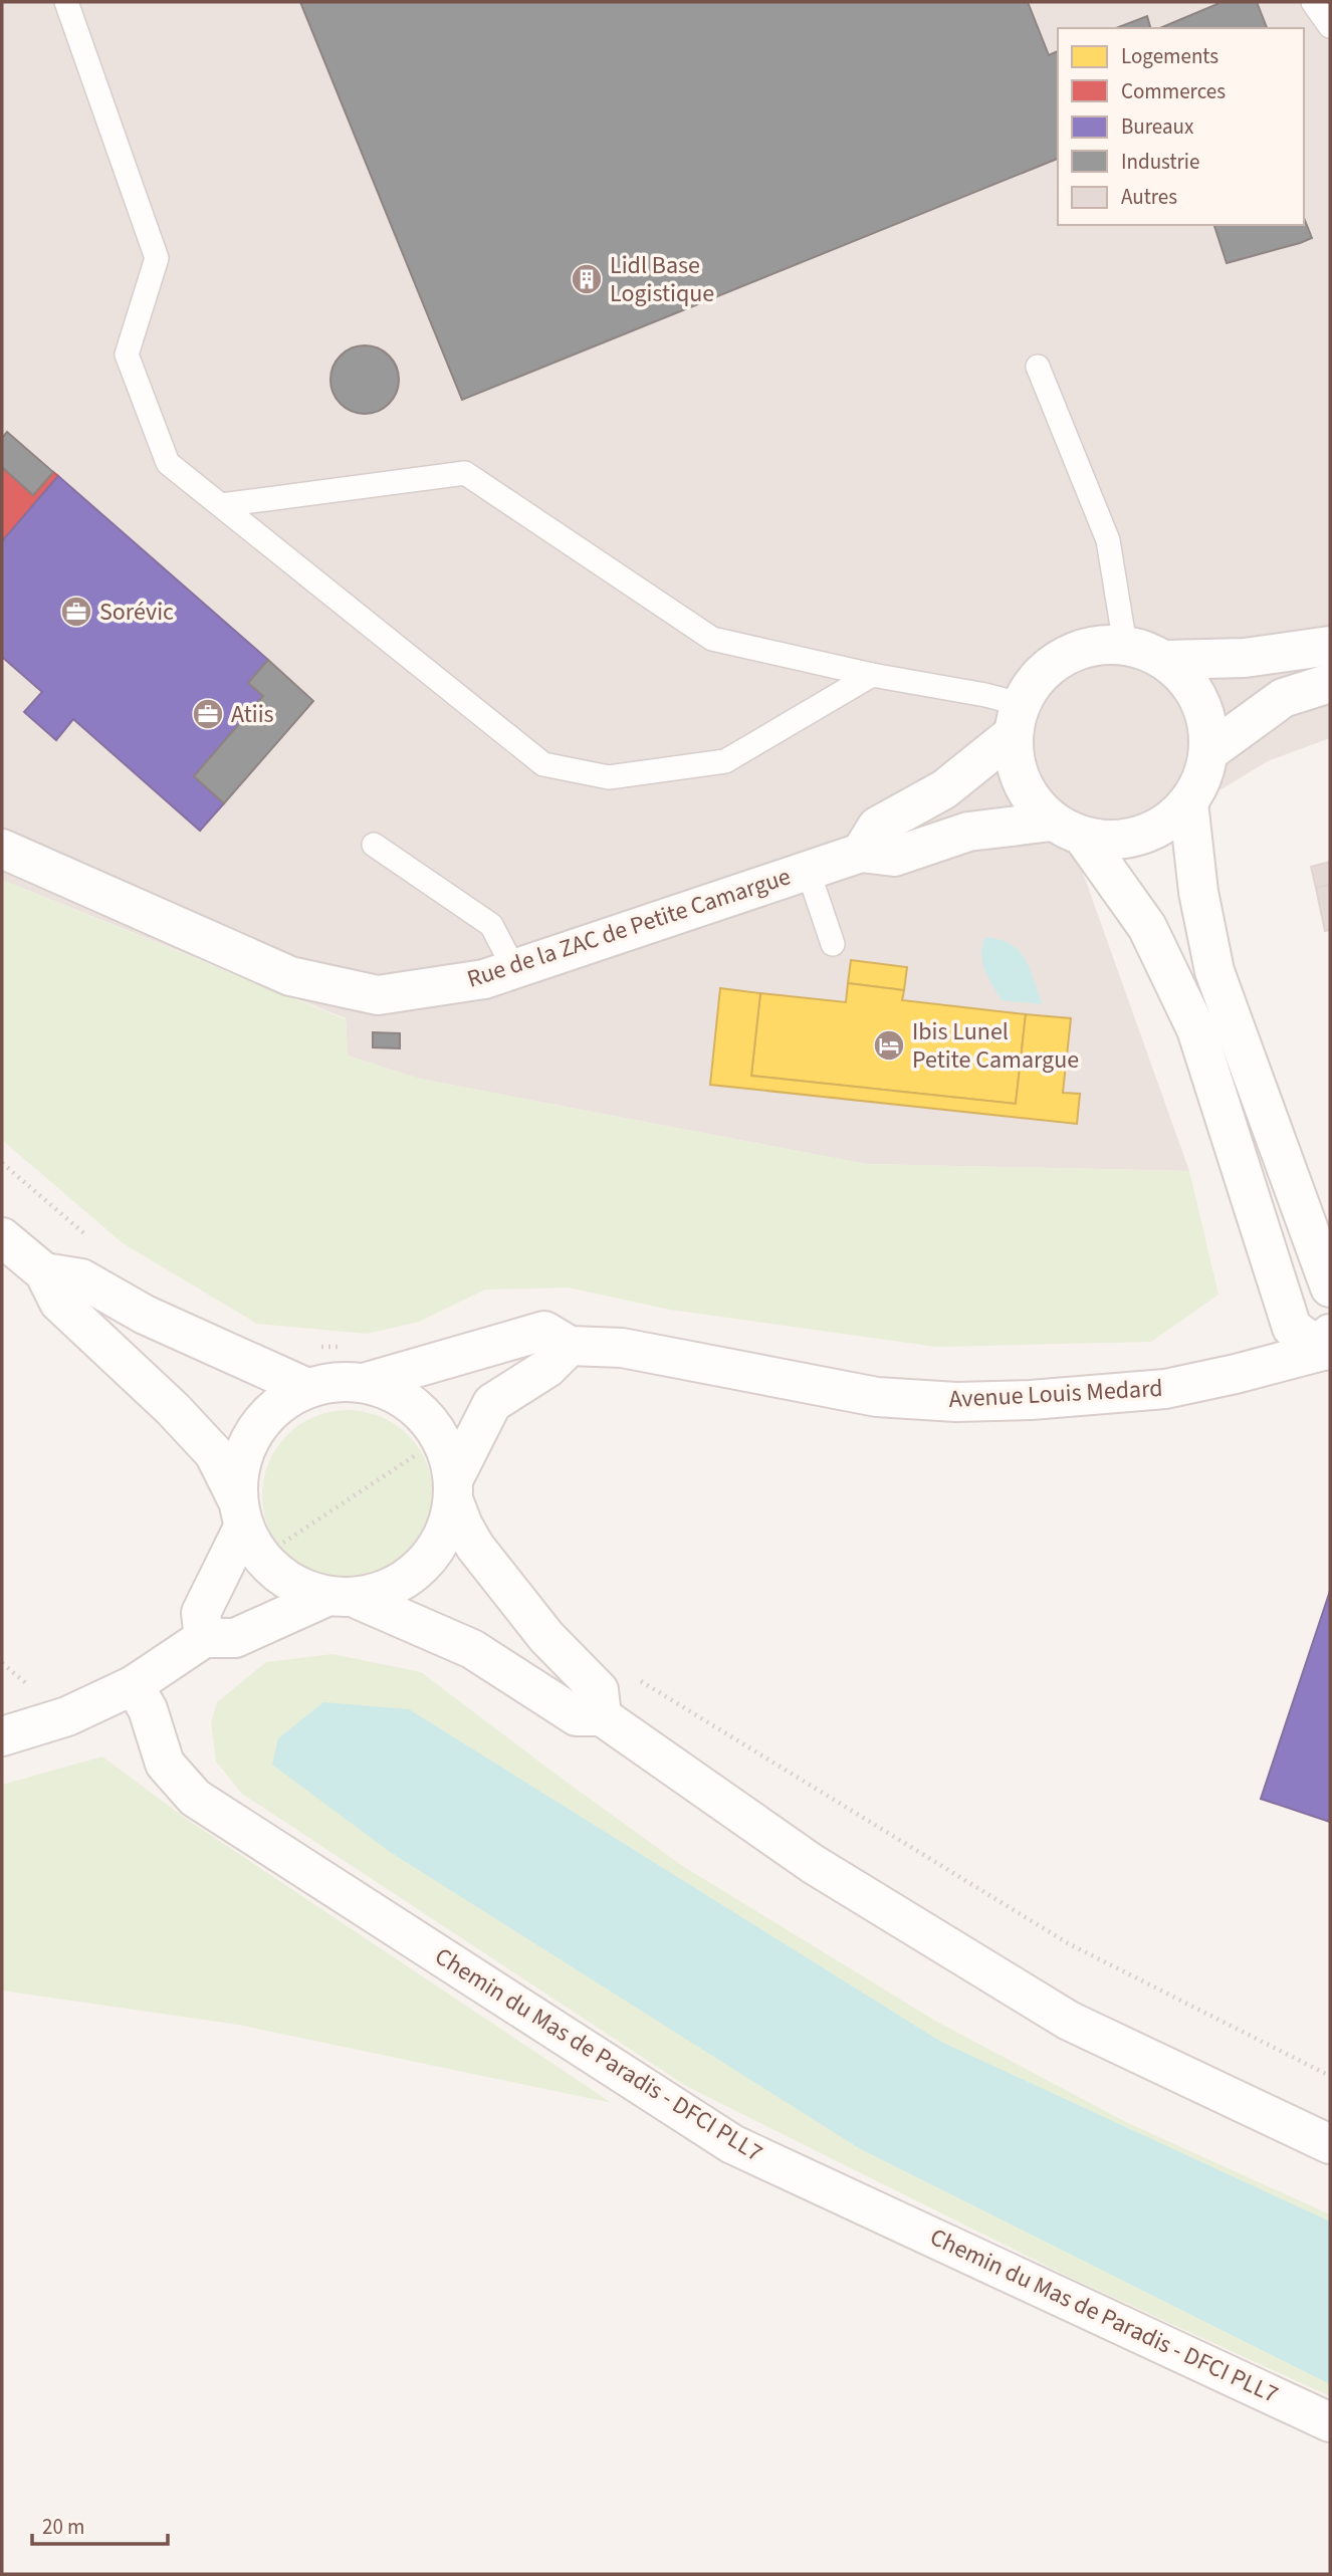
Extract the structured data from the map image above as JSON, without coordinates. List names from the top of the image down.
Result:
{
  "streets": {
    "street": ["Rue de la ZAC de Petite Camargue", "Avenue Louis Medard", "Chemin du Mas de Paradis - DFCI PLL7"]
  },
  "places": {
    "building": ["Lidl Base Logistique"],
    "office": ["Sorévic", "Atiis"],
    "hotel": ["Ibis Lunel Petite Camargue"]
  },
  "legend": [
    "Logements",
    "Commerces",
    "Bureaux",
    "Industrie",
    "Autres"
  ],
  "scale_bar": "20 m"
}
